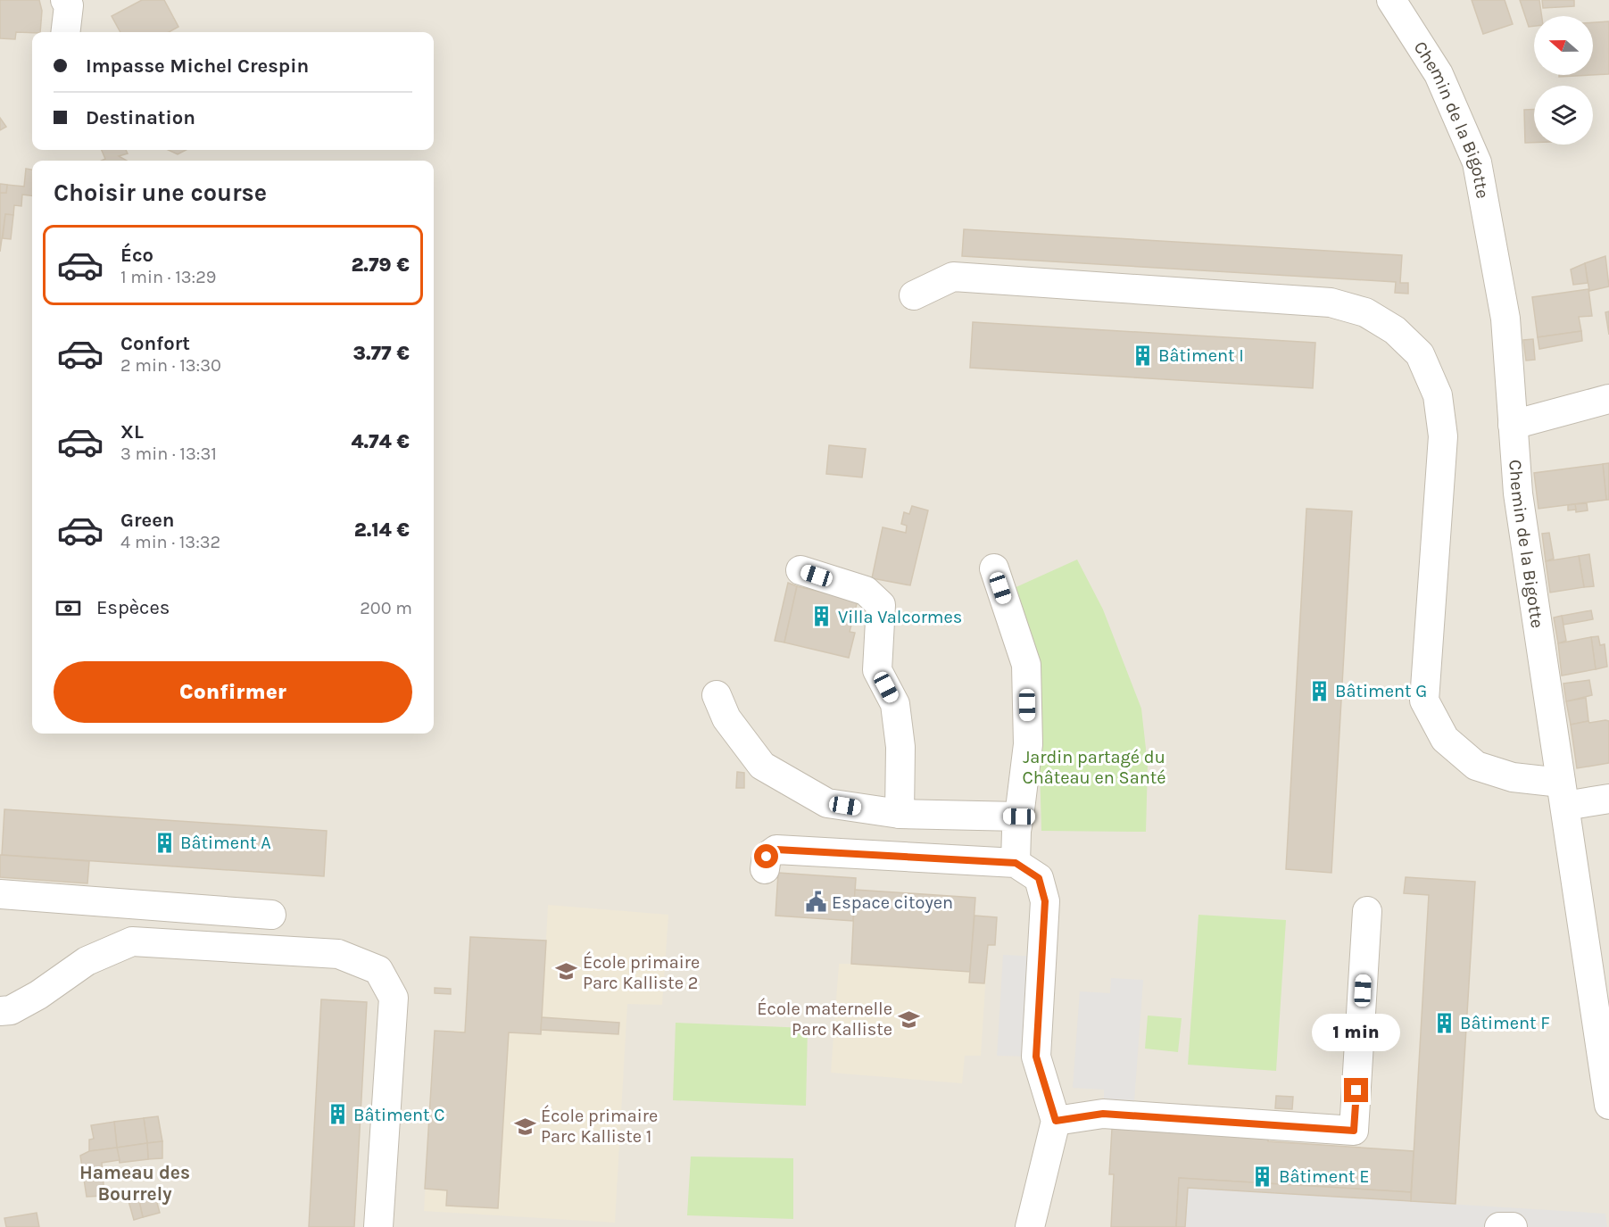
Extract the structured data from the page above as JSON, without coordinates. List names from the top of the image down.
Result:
{
  "streets": {
    "street": ["Chemin de la Bigotte"]
  },
  "districts": ["Hameau des Bourrely"],
  "parks": ["Jardin partagé du Château en Santé"],
  "places": {
    "building": [
      "Bâtiment I",
      "Villa Valcormes",
      "Bâtiment G",
      "Bâtiment A",
      "Bâtiment F",
      "Bâtiment C",
      "Bâtiment E"
    ],
    "public building": ["Espace citoyen"],
    "school or university": ["École primaire Parc Kalliste 2", "École maternelle Parc Kalliste", "École primaire Parc Kalliste 1"]
  },
  "north": "left",
  "page": {
    "banner": ["Impasse Michel Crespin", "Destination"],
    "heading": "Choisir une course",
    "list": [
      {
        "name": "Éco",
        "note": "1 min · 13:29",
        "value": "2.79 €"
      },
      {
        "name": "Confort",
        "note": "2 min · 13:30",
        "value": "3.77 €"
      },
      {
        "name": "XL",
        "note": "3 min · 13:31",
        "value": "4.74 €"
      },
      {
        "name": "Green",
        "note": "4 min · 13:32",
        "value": "2.14 €"
      }
    ],
    "pay": ["Espèces", "200 m"],
    "buttons": "Confirmer",
    "bubble": "1 min"
  }
}
